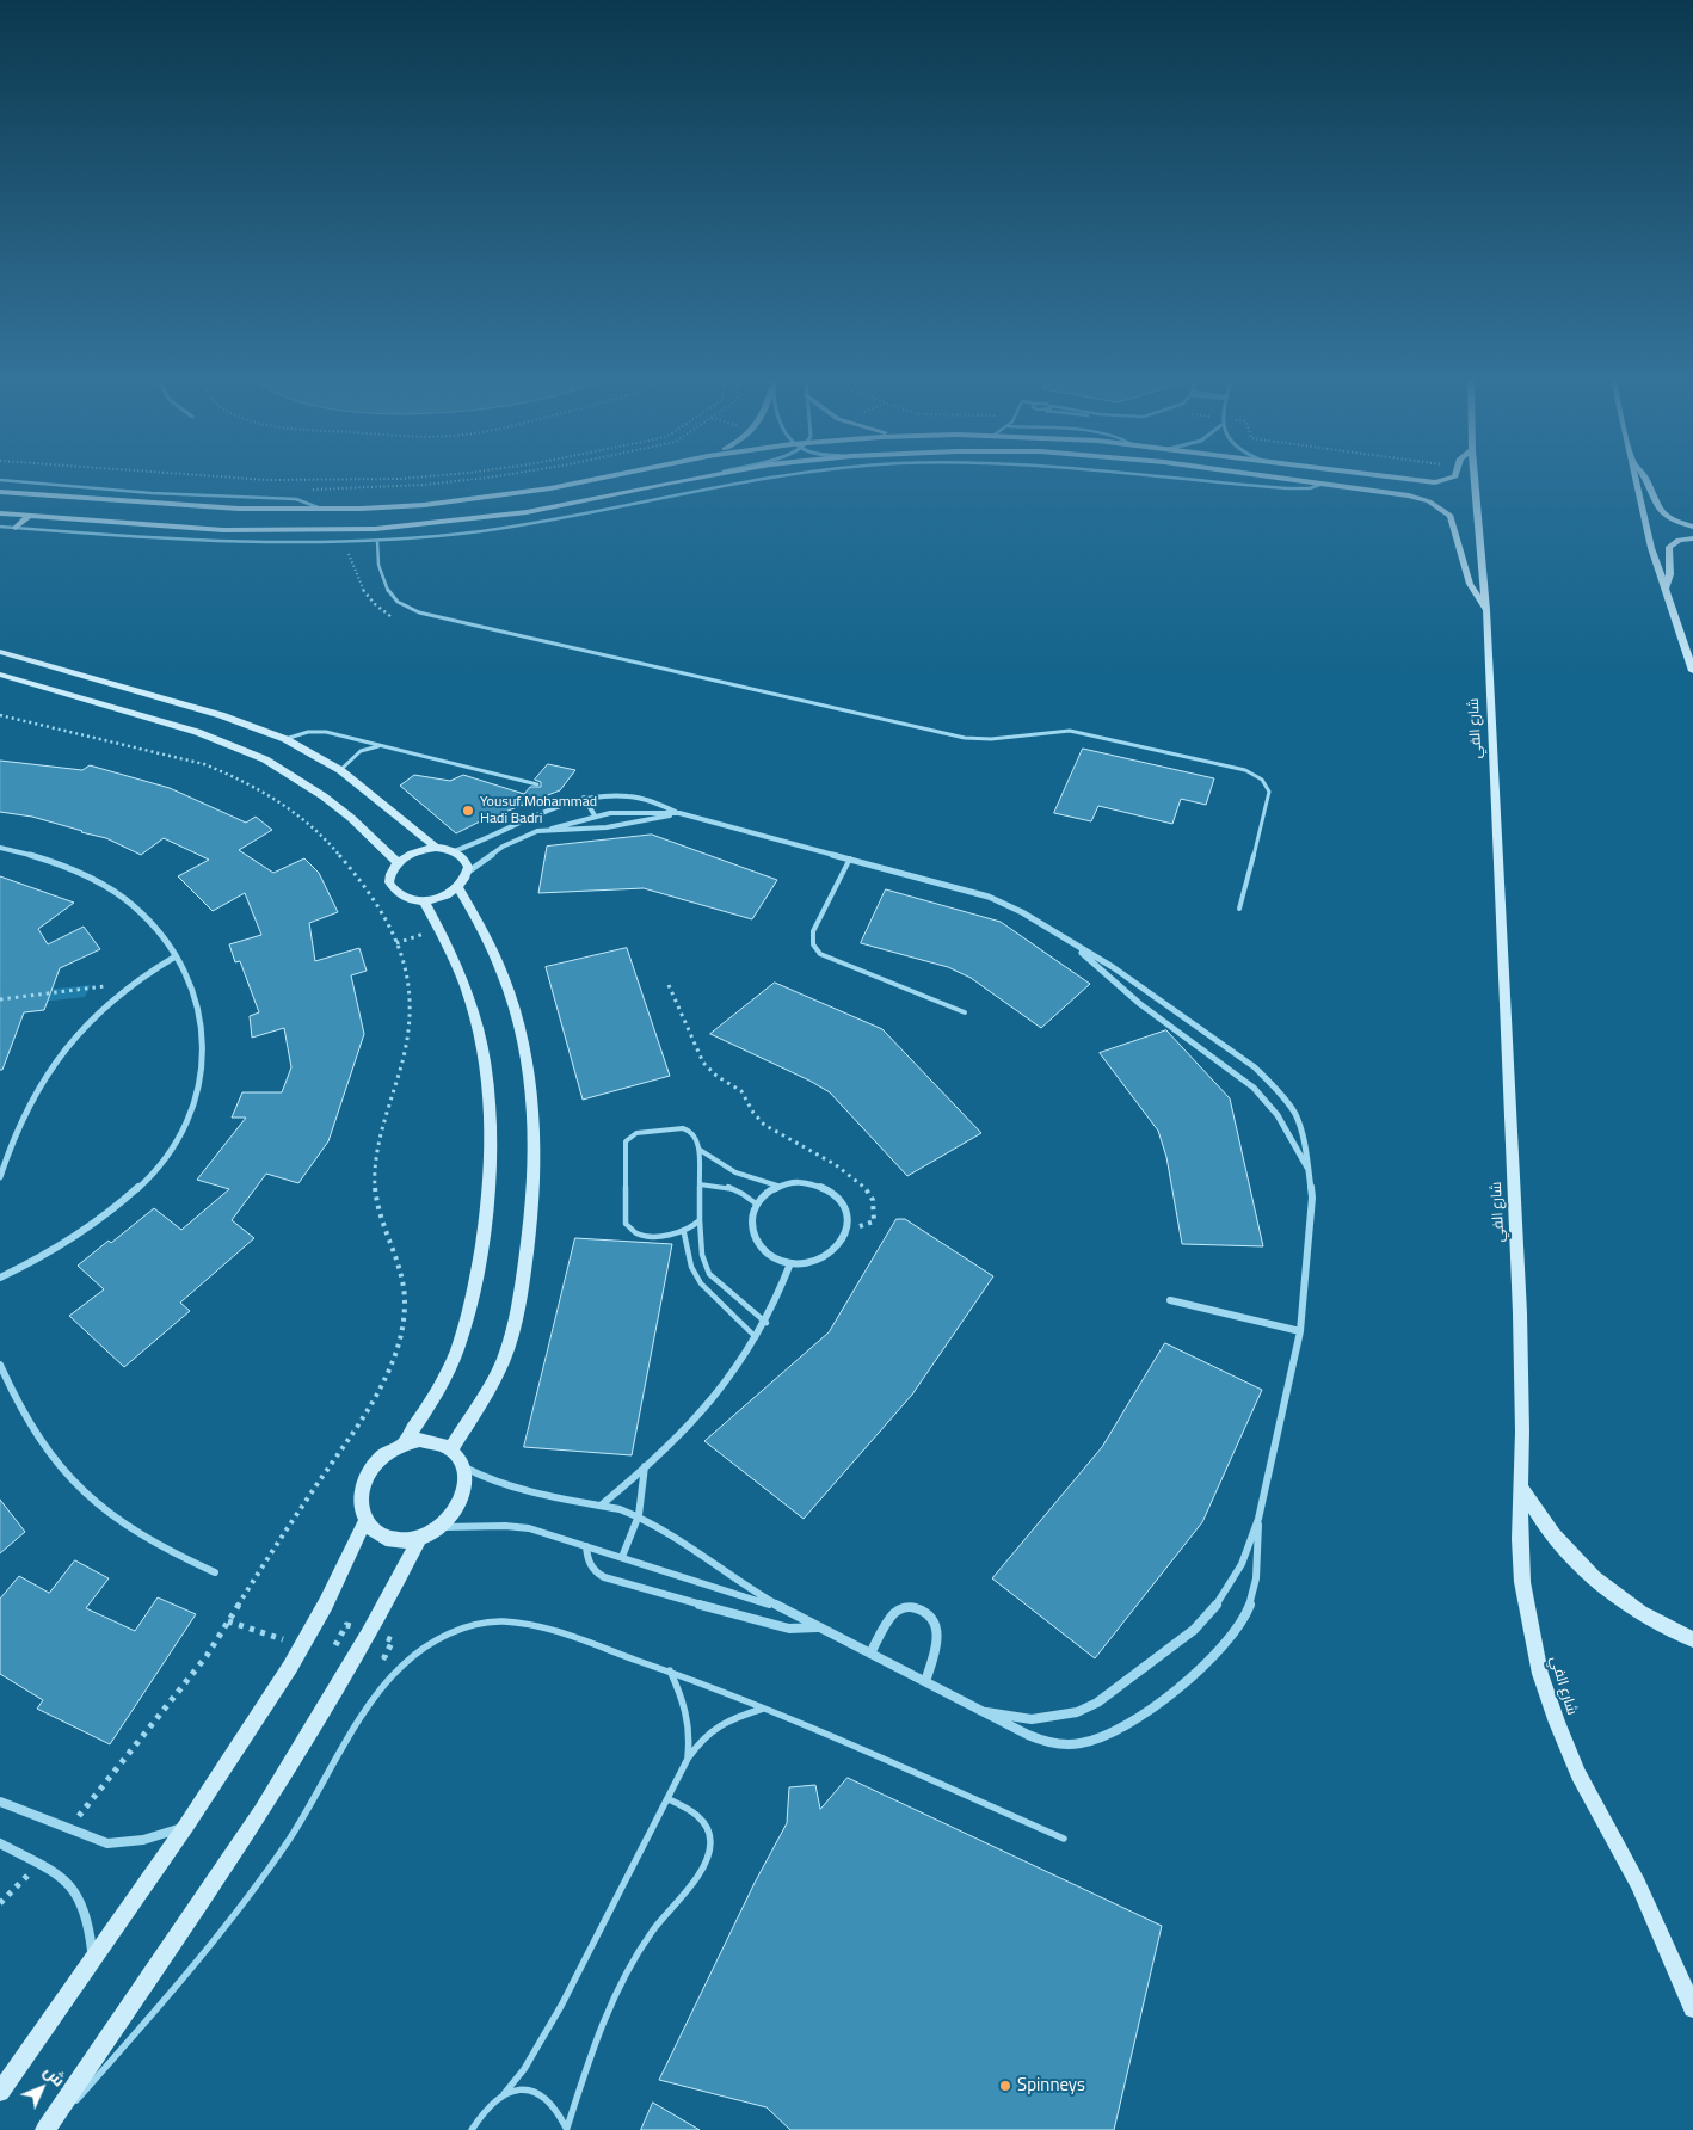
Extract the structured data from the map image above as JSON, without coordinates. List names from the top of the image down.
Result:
{
  "streets": {
    "street": ["شارع الفي"]
  },
  "places": ["Yousuf Mohammad Hadi Badri", "Spinneys"],
  "north": "top right"
}
